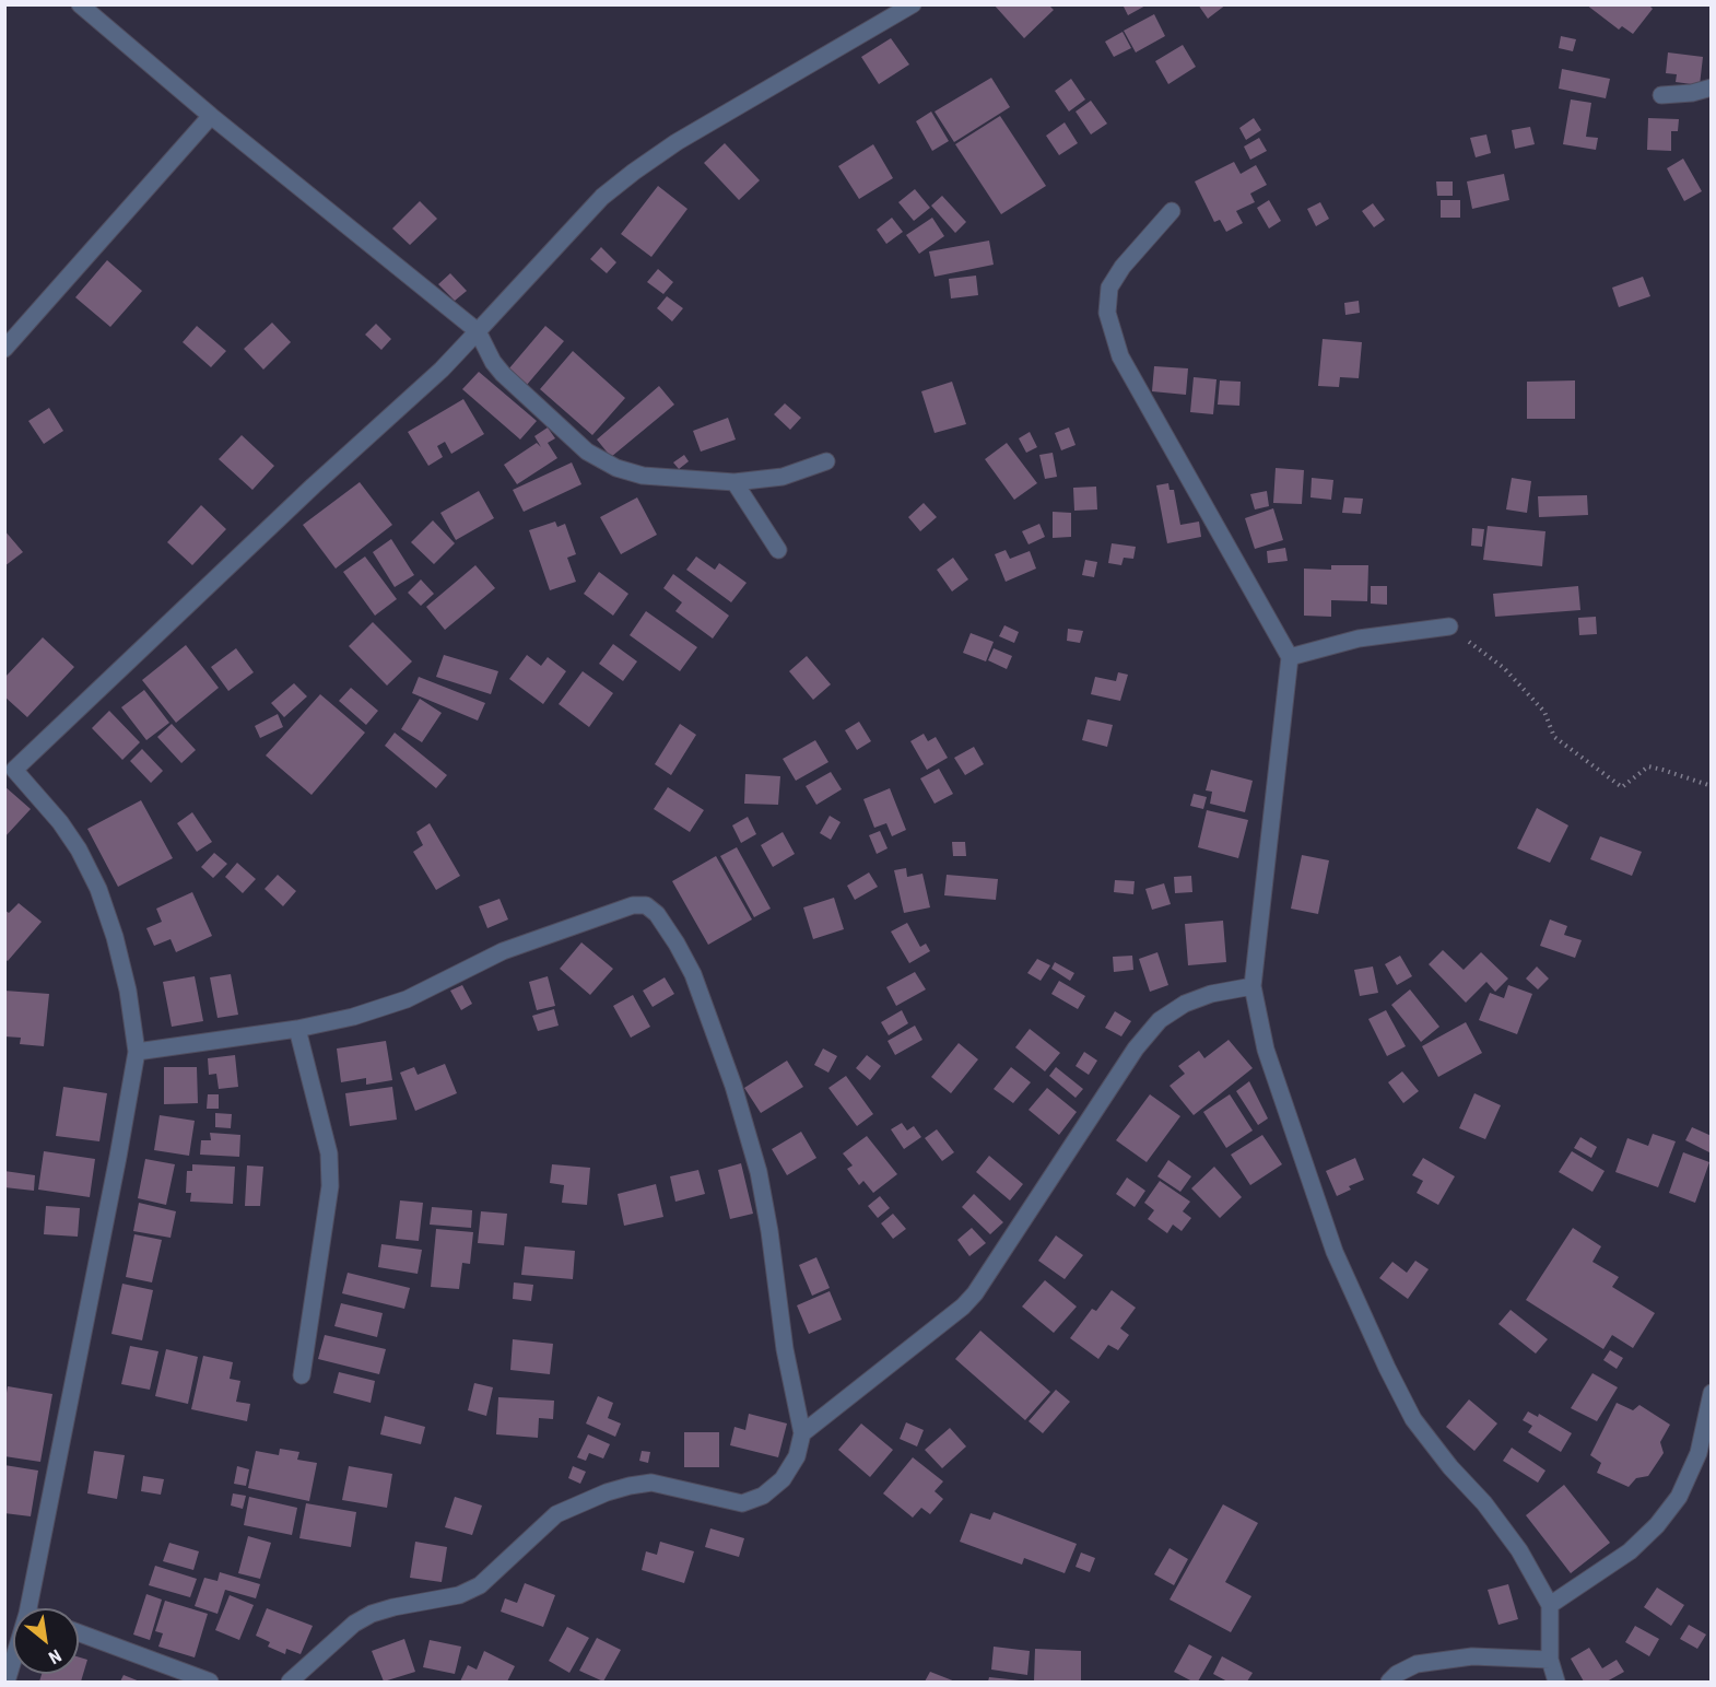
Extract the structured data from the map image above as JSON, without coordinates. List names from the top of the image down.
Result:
{
  "north": "bottom right"
}
